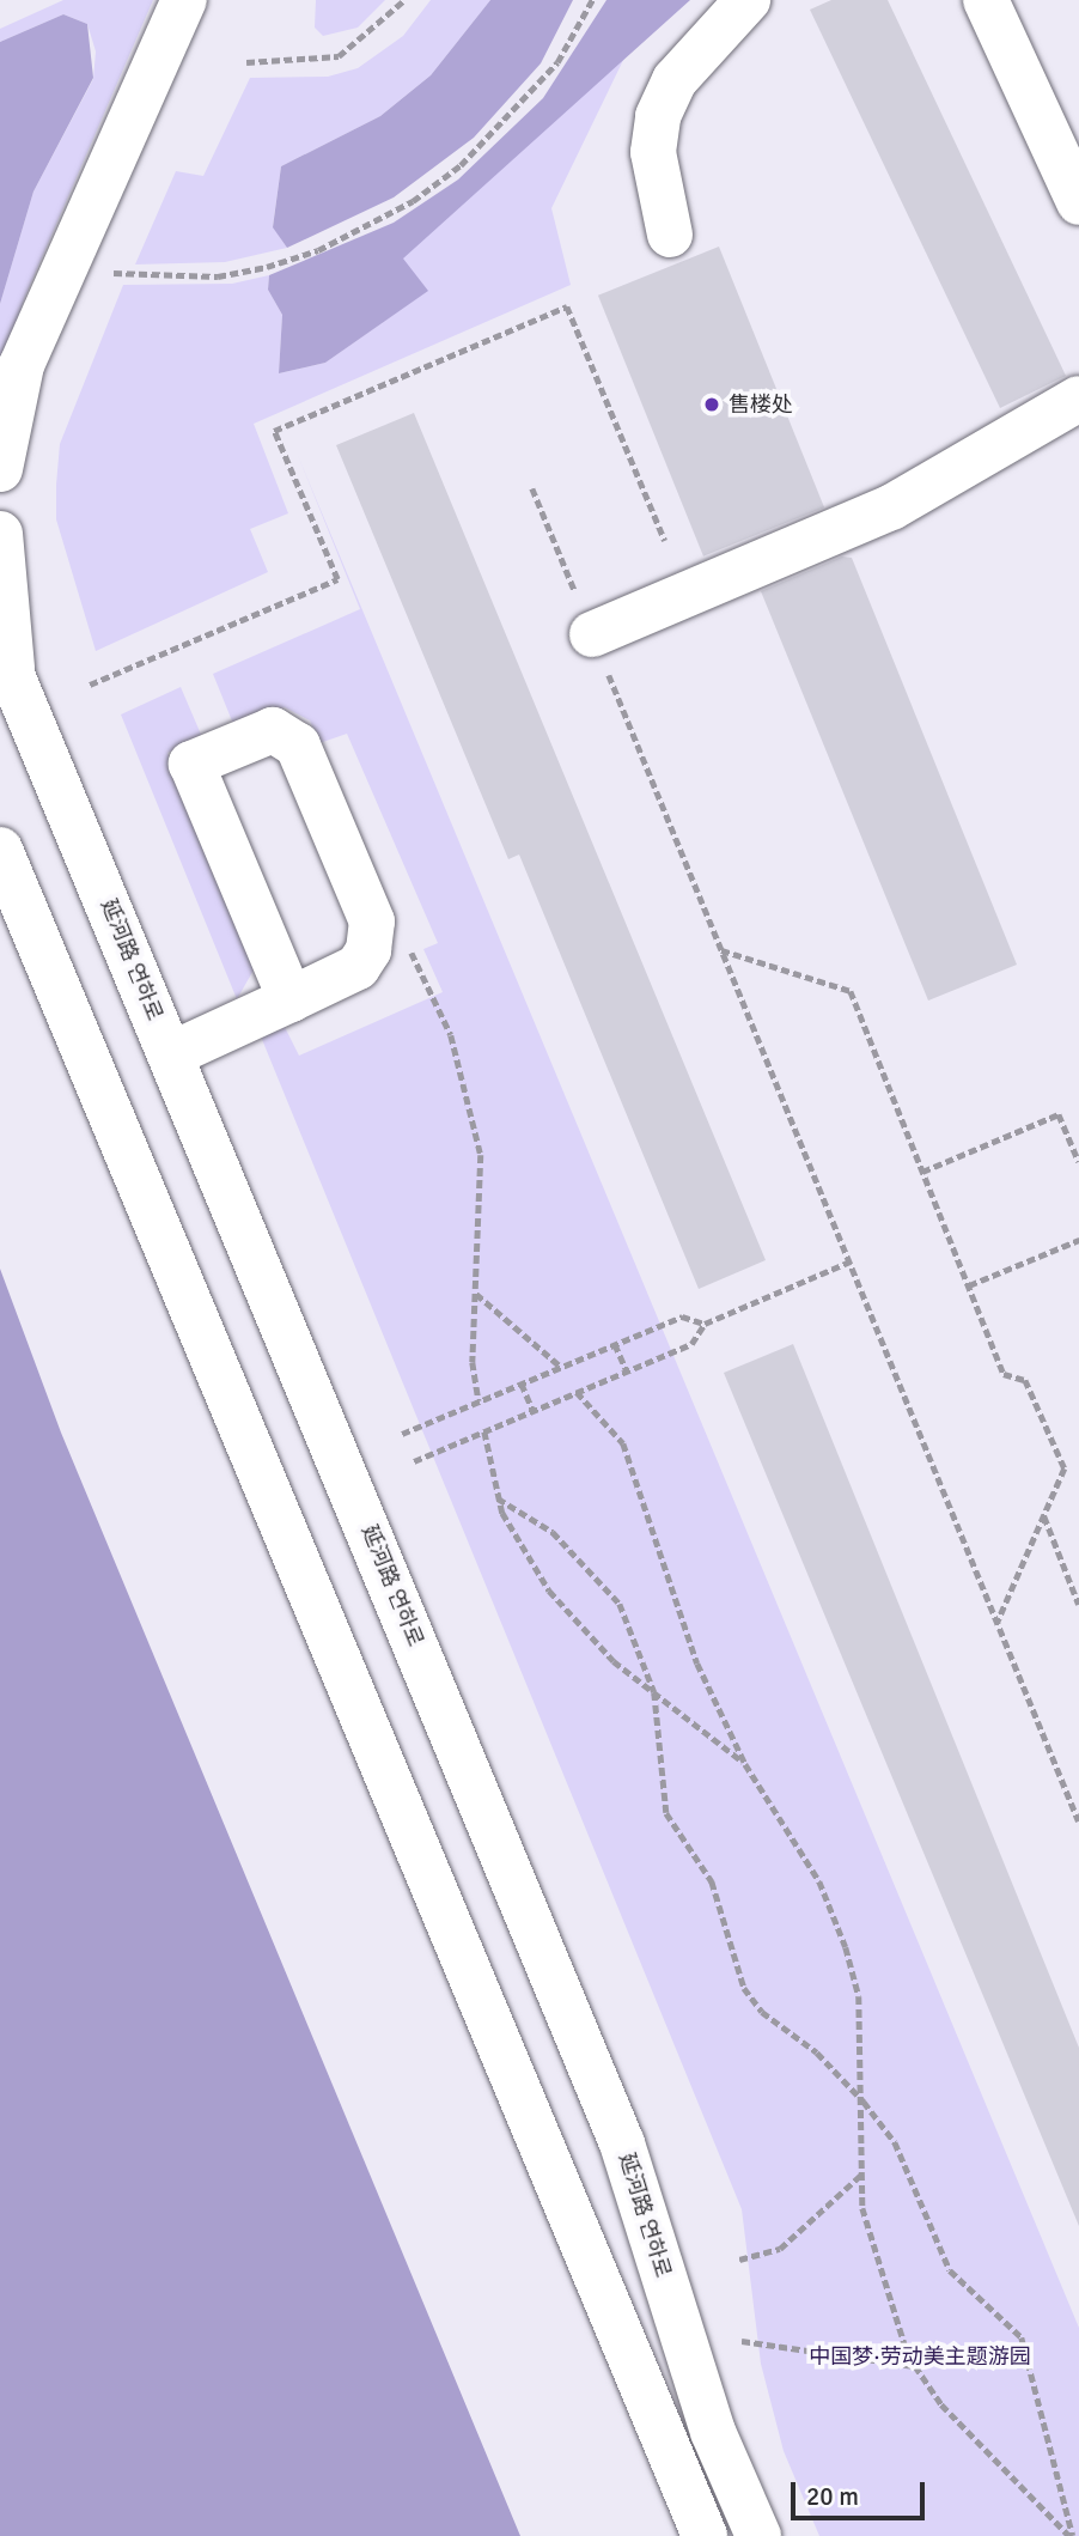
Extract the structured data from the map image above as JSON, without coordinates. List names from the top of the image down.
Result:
{
  "streets": {
    "main road": ["延河路 연하로"]
  },
  "parks": ["中国梦·劳动美主题游园"],
  "places": ["售楼处"],
  "scale_bar": "20 m"
}
